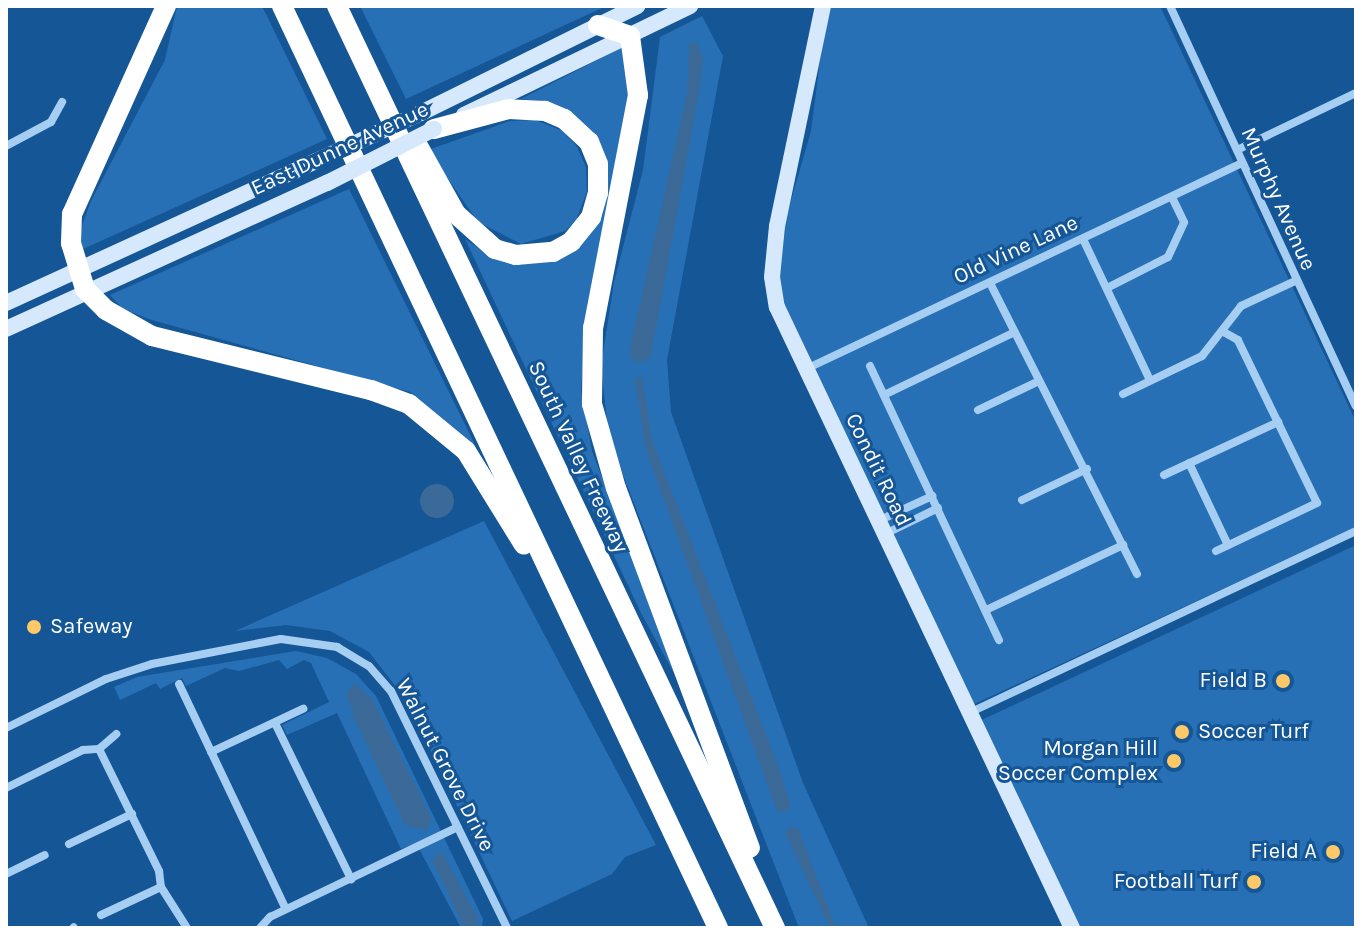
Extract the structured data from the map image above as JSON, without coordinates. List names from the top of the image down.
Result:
{
  "streets": {
    "highway": ["South Valley Freeway"],
    "main road": ["East Dunne Avenue", "Condit Road"],
    "street": ["Murphy Avenue", "Old Vine Lane", "Walnut Grove Drive"]
  },
  "crossings": [
    ["Murphy Avenue", "Old Vine Lane"],
    ["Old Vine Lane", "Condit Road"]
  ],
  "places": [
    "Safeway",
    "Field B",
    "Soccer Turf",
    "Morgan Hill Soccer Complex",
    "Field A",
    "Football Turf"
  ]
}
